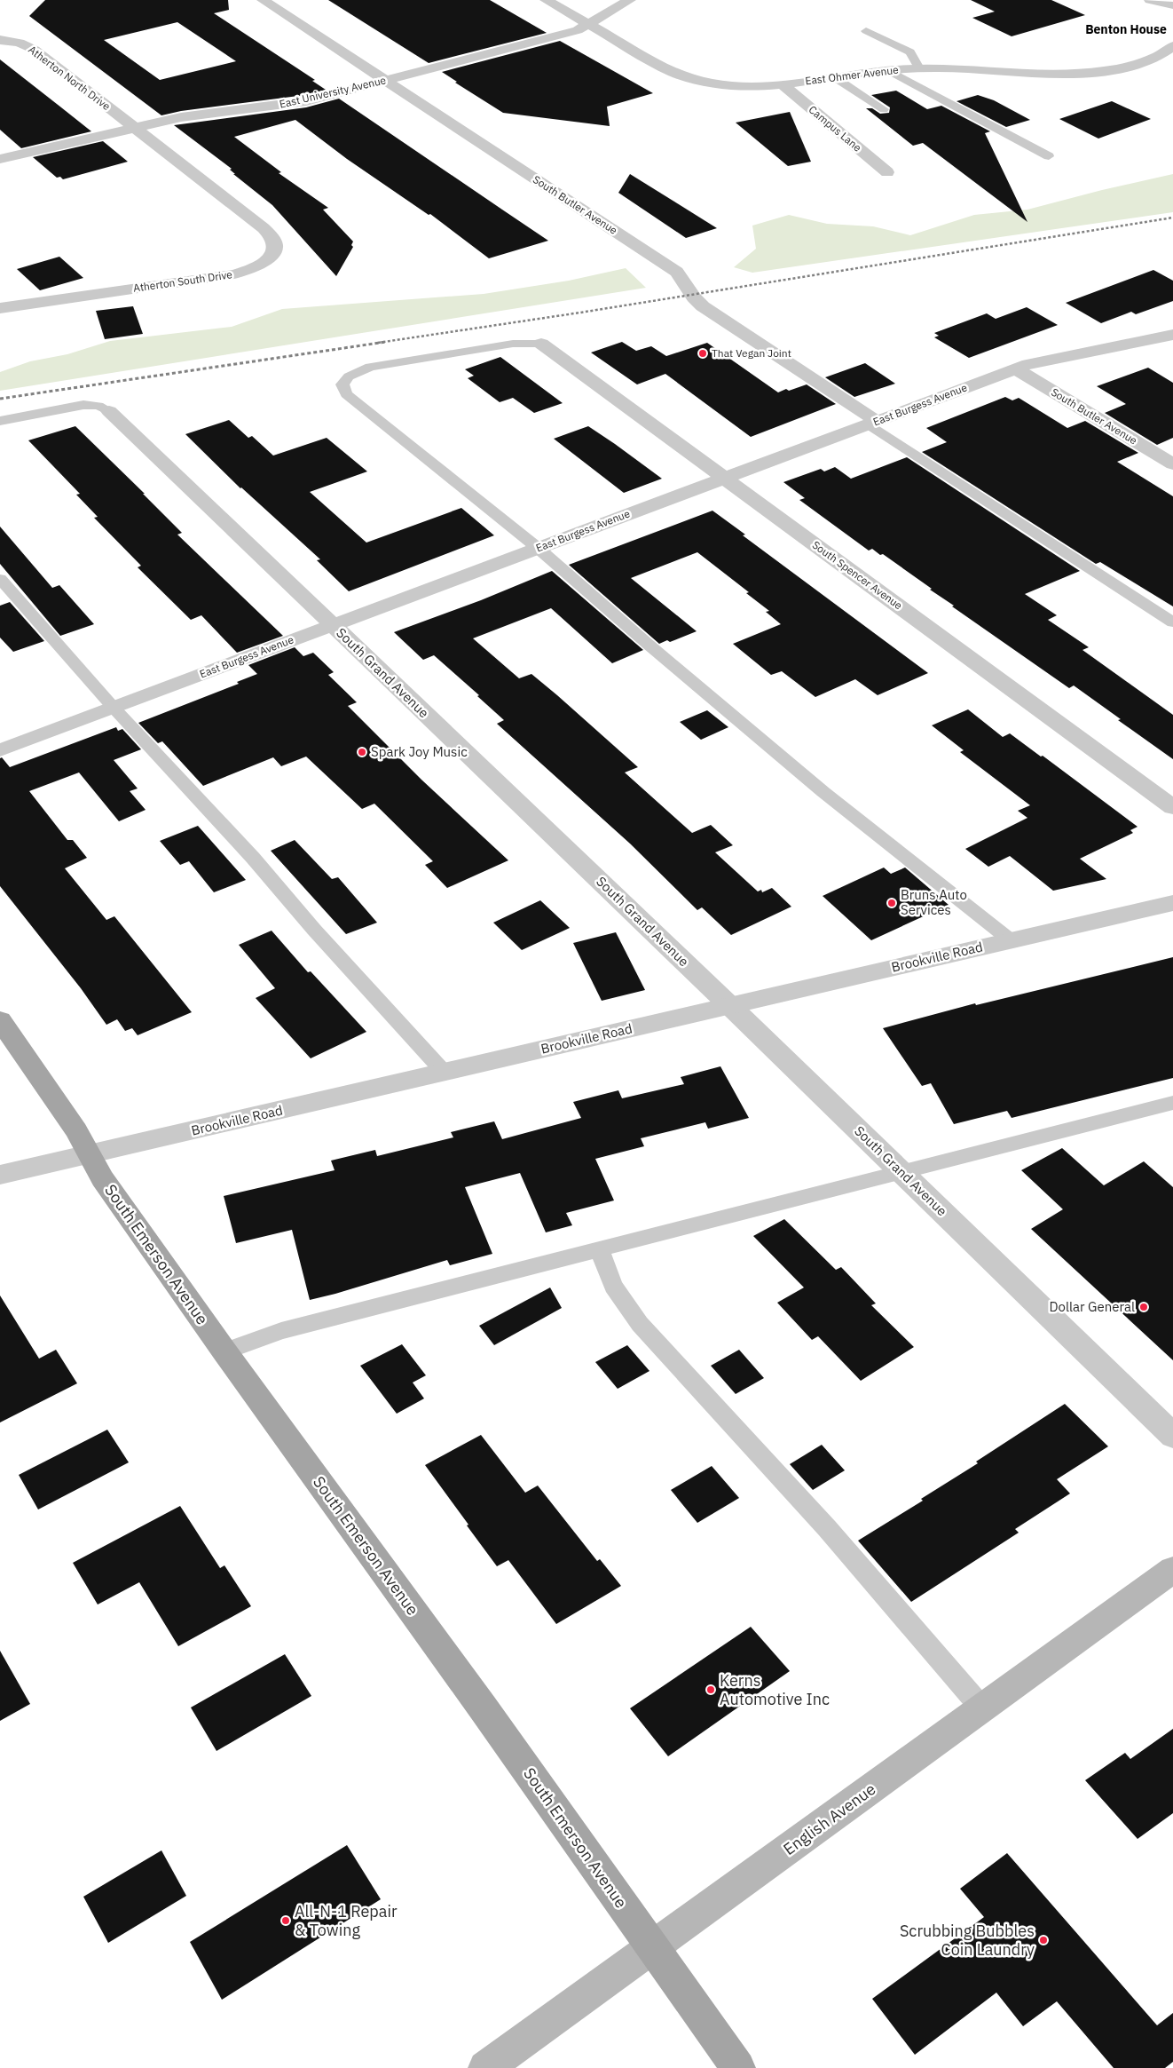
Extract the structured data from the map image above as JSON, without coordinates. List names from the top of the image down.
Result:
{
  "streets": {
    "main road": ["South Emerson Avenue", "English Avenue"],
    "street": [
      "East Ohmer Avenue",
      "Atherton North Drive",
      "East University Avenue",
      "Campus Lane",
      "South Butler Avenue",
      "Atherton South Drive",
      "East Burgess Avenue",
      "South Spencer Avenue",
      "South Grand Avenue",
      "Brookville Road"
    ]
  },
  "crossings": [
    ["East Ohmer Avenue", "East University Avenue"],
    ["East Ohmer Avenue", "Campus Lane"],
    ["Atherton North Drive", "East University Avenue"],
    ["Atherton North Drive", "Atherton South Drive"],
    ["East University Avenue", "South Butler Avenue"],
    ["East University Avenue", "Atherton South Drive"],
    ["South Butler Avenue", "East Burgess Avenue"],
    ["East Burgess Avenue", "South Spencer Avenue"],
    ["East Burgess Avenue", "South Grand Avenue"],
    ["South Grand Avenue", "Brookville Road"],
    ["Brookville Road", "South Emerson Avenue"],
    ["South Emerson Avenue", "English Avenue"]
  ],
  "districts": ["Benton House"],
  "places": [
    "That Vegan Joint",
    "Spark Joy Music",
    "Bruns Auto Services",
    "Dollar General",
    "Kerns Automotive Inc",
    "All-N-1 Repair & Towing",
    "Scrubbing Bubbles Coin Laundry"
  ]
}
